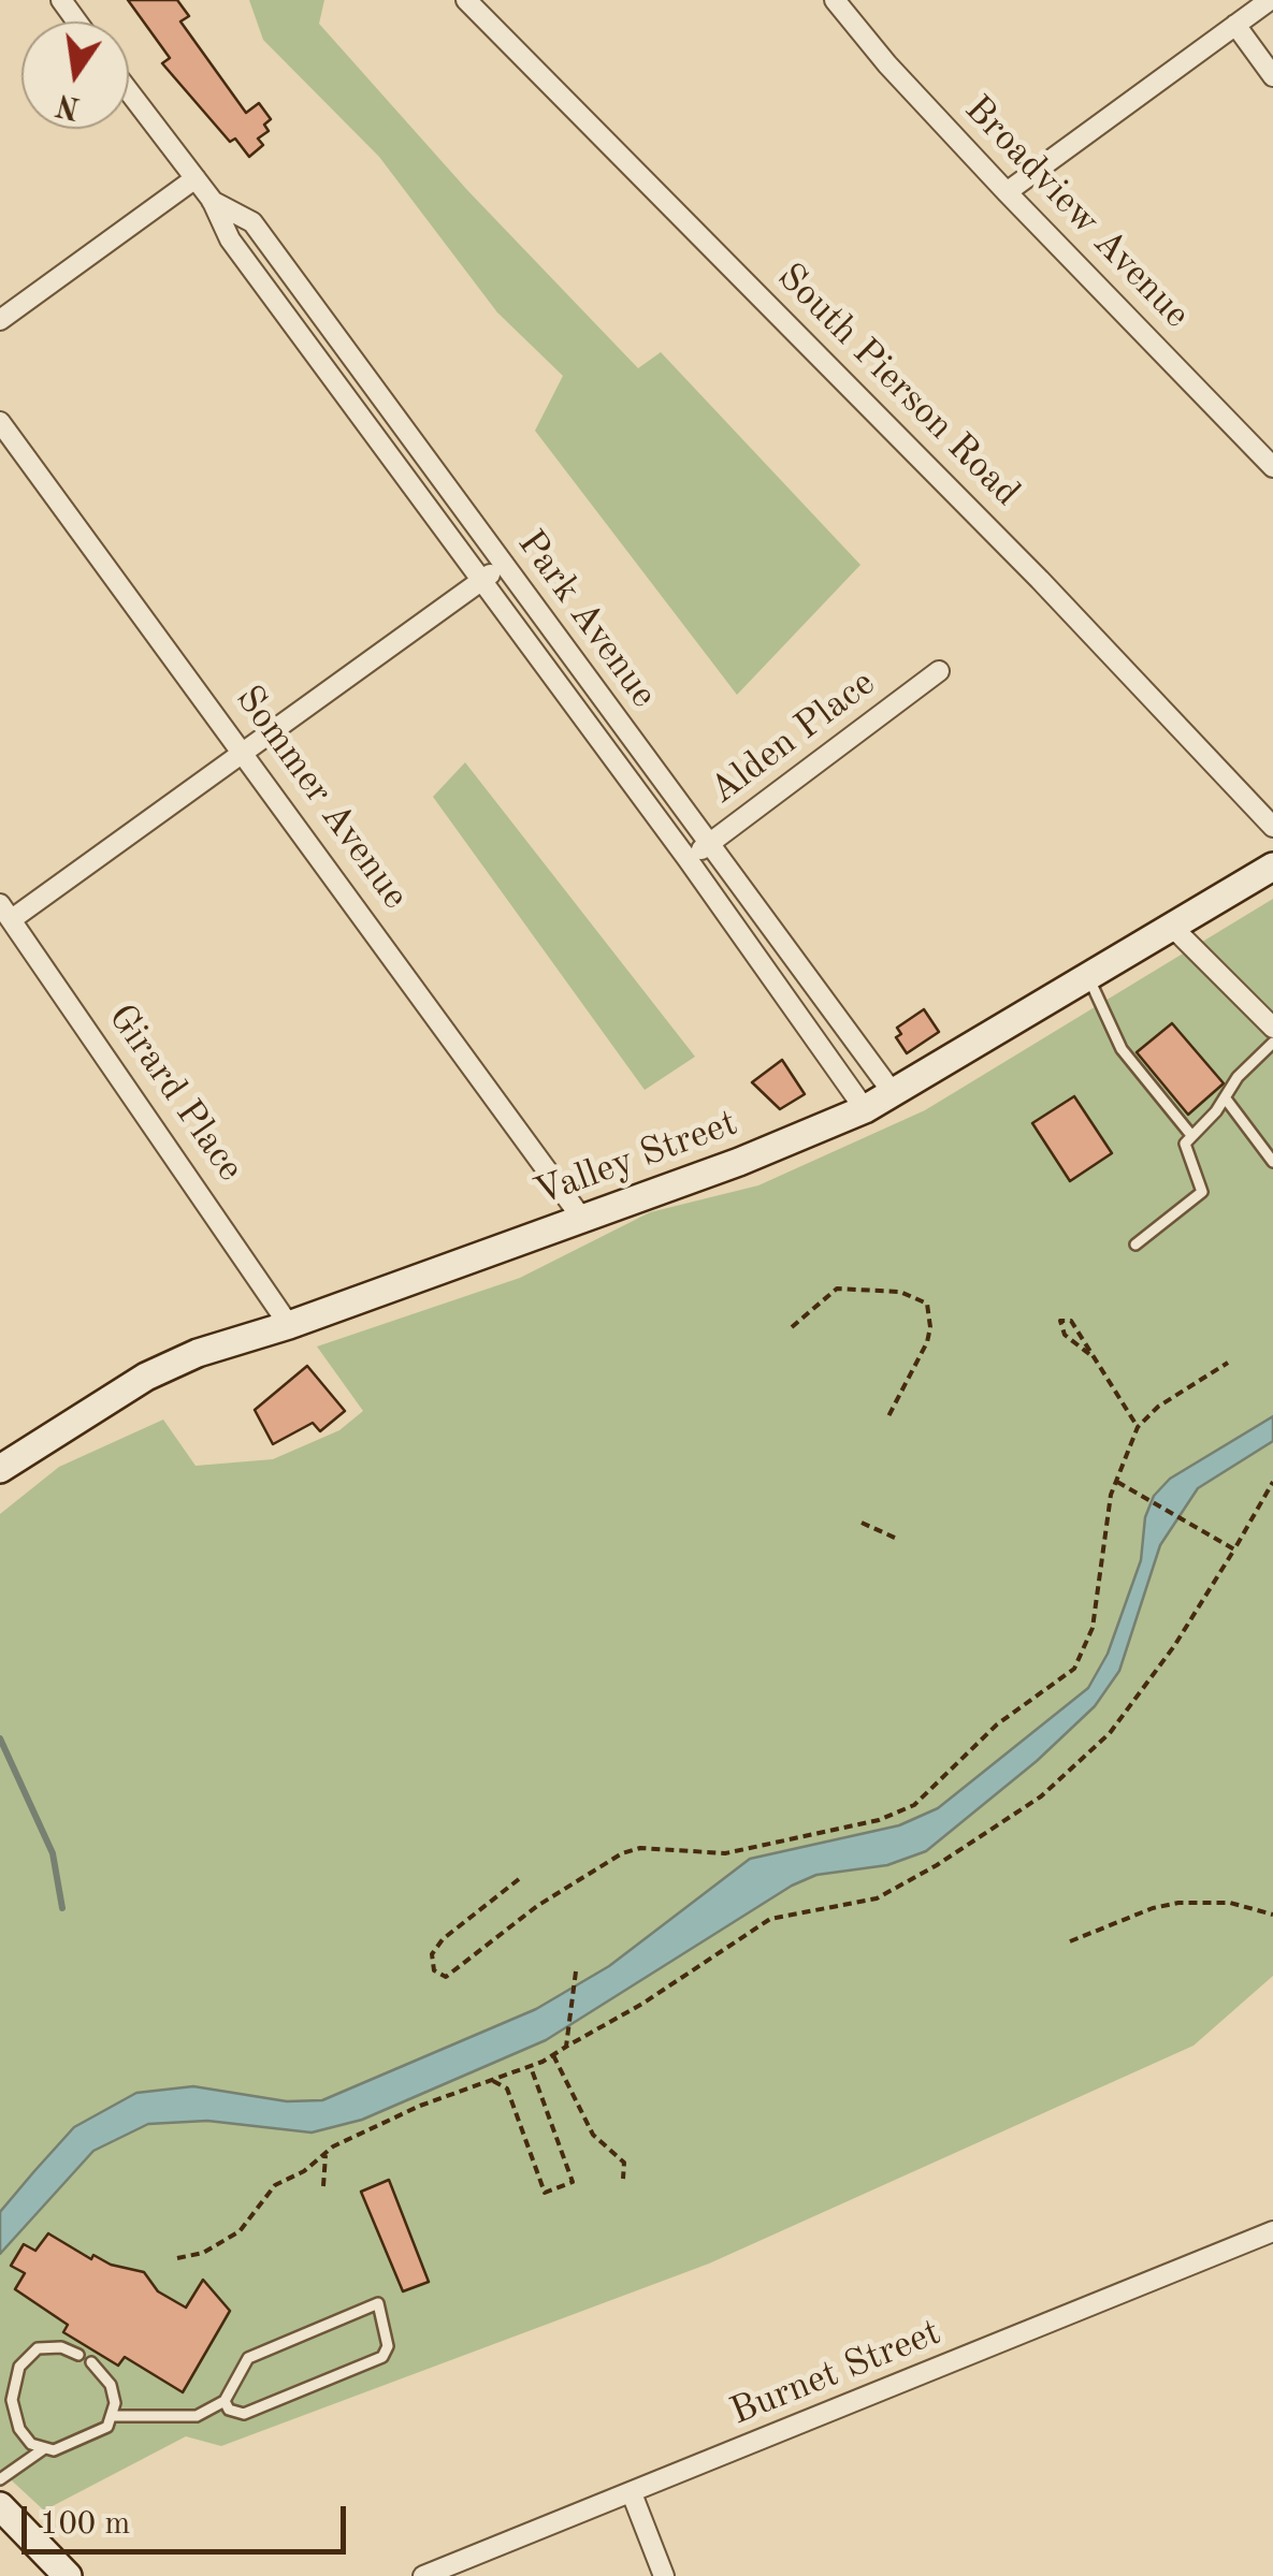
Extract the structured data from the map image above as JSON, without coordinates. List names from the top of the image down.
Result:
{
  "streets": {
    "main road": ["Valley Street"],
    "street": [
      "Broadview Avenue",
      "South Pierson Road",
      "Park Avenue",
      "Alden Place",
      "Sommer Avenue",
      "Girard Place",
      "Burnet Street"
    ]
  },
  "crossings": [
    ["Park Avenue", "Alden Place"],
    ["Park Avenue", "Valley Street"],
    ["Sommer Avenue", "Valley Street"],
    ["Girard Place", "Valley Street"]
  ],
  "scale_bar": "100 m",
  "north": "bottom"
}
